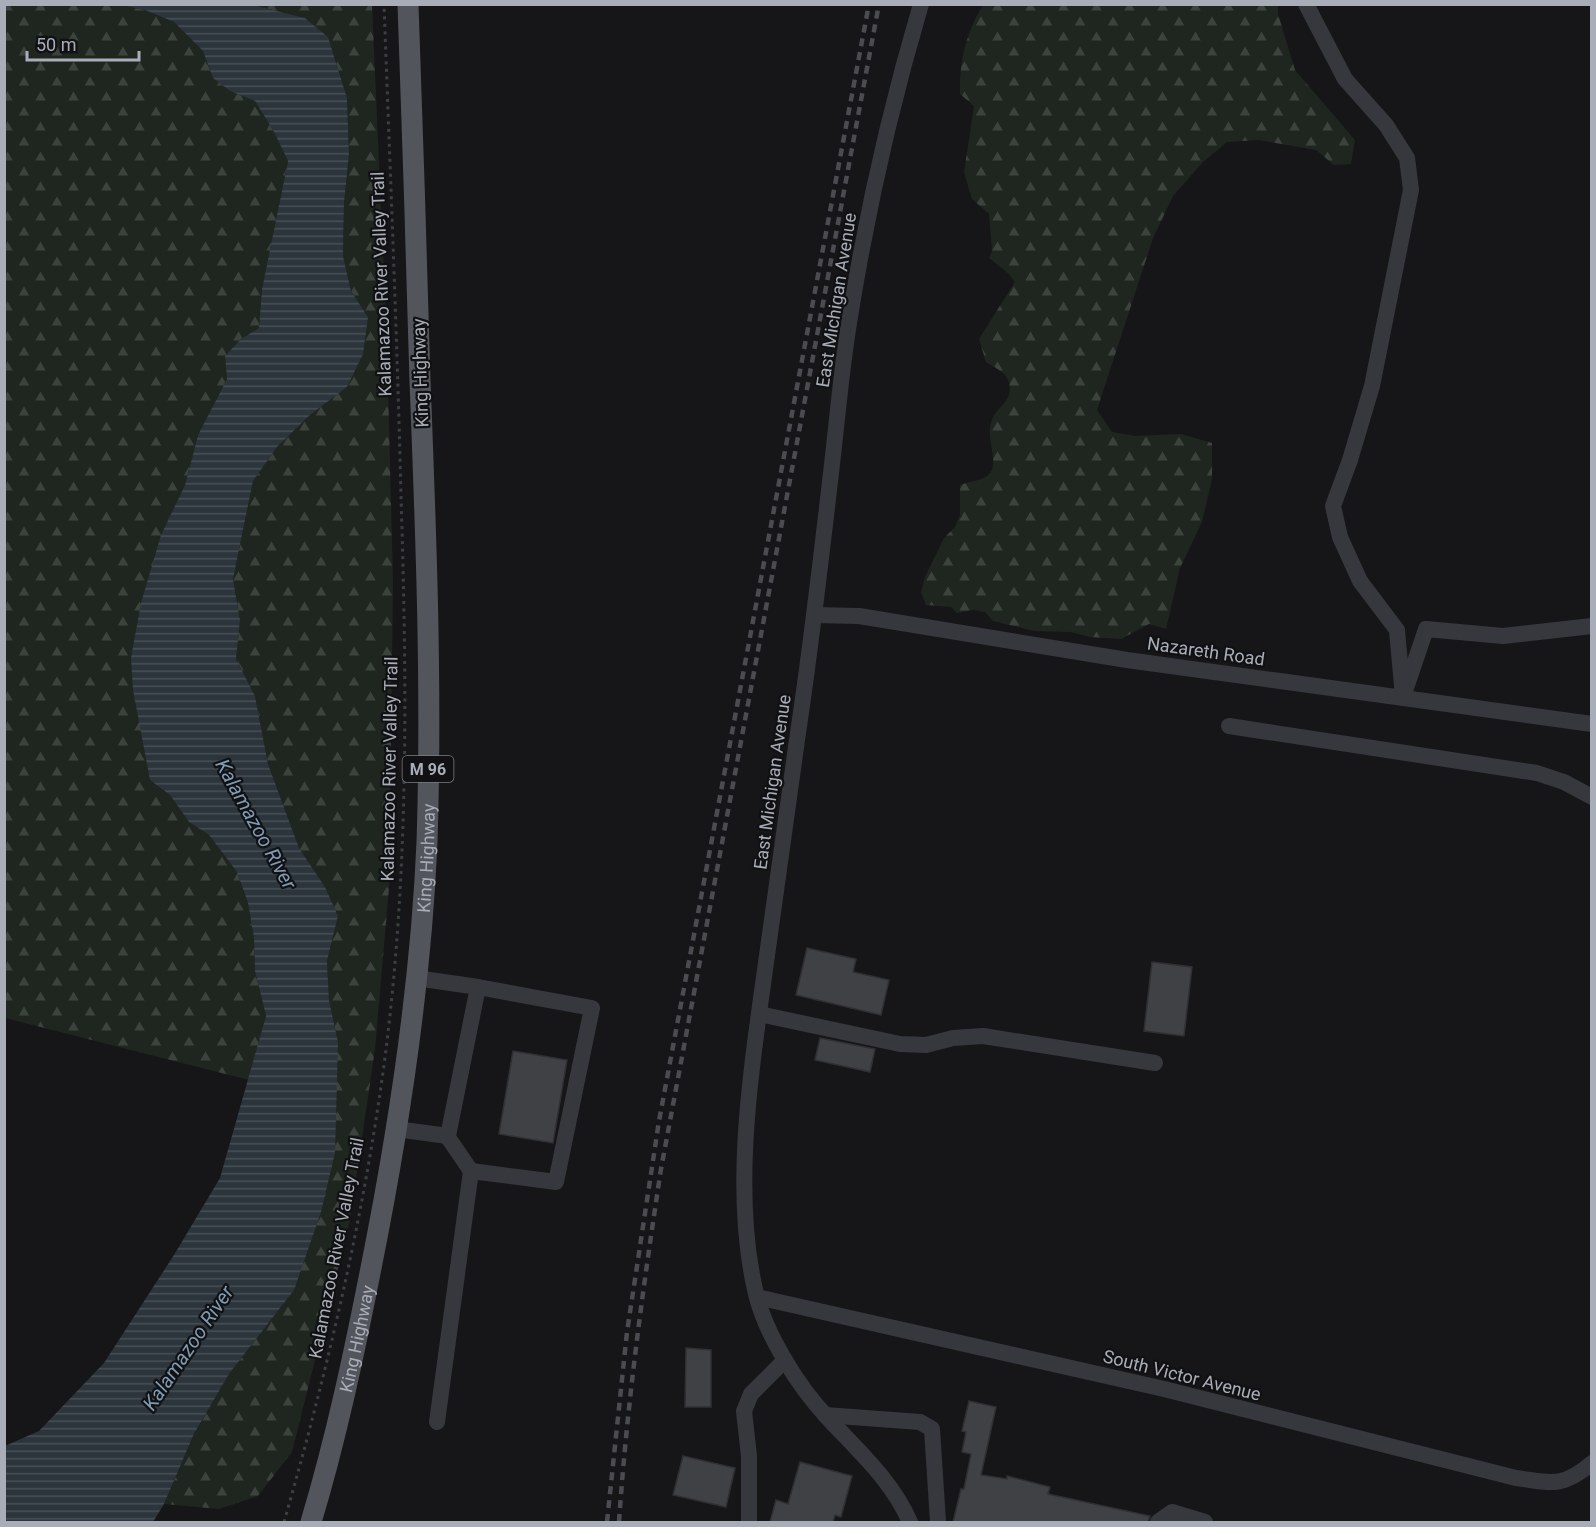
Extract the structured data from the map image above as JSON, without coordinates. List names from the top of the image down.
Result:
{
  "streets": {
    "main road": ["King Highway", "M 96"],
    "street": ["East Michigan Avenue", "Nazareth Road", "South Victor Avenue"],
    "path": ["Kalamazoo River Valley Trail"]
  },
  "crossings": [
    ["East Michigan Avenue", "Nazareth Road"],
    ["East Michigan Avenue", "South Victor Avenue"]
  ],
  "water": ["Kalamazoo River"],
  "scale_bar": "50 m"
}
